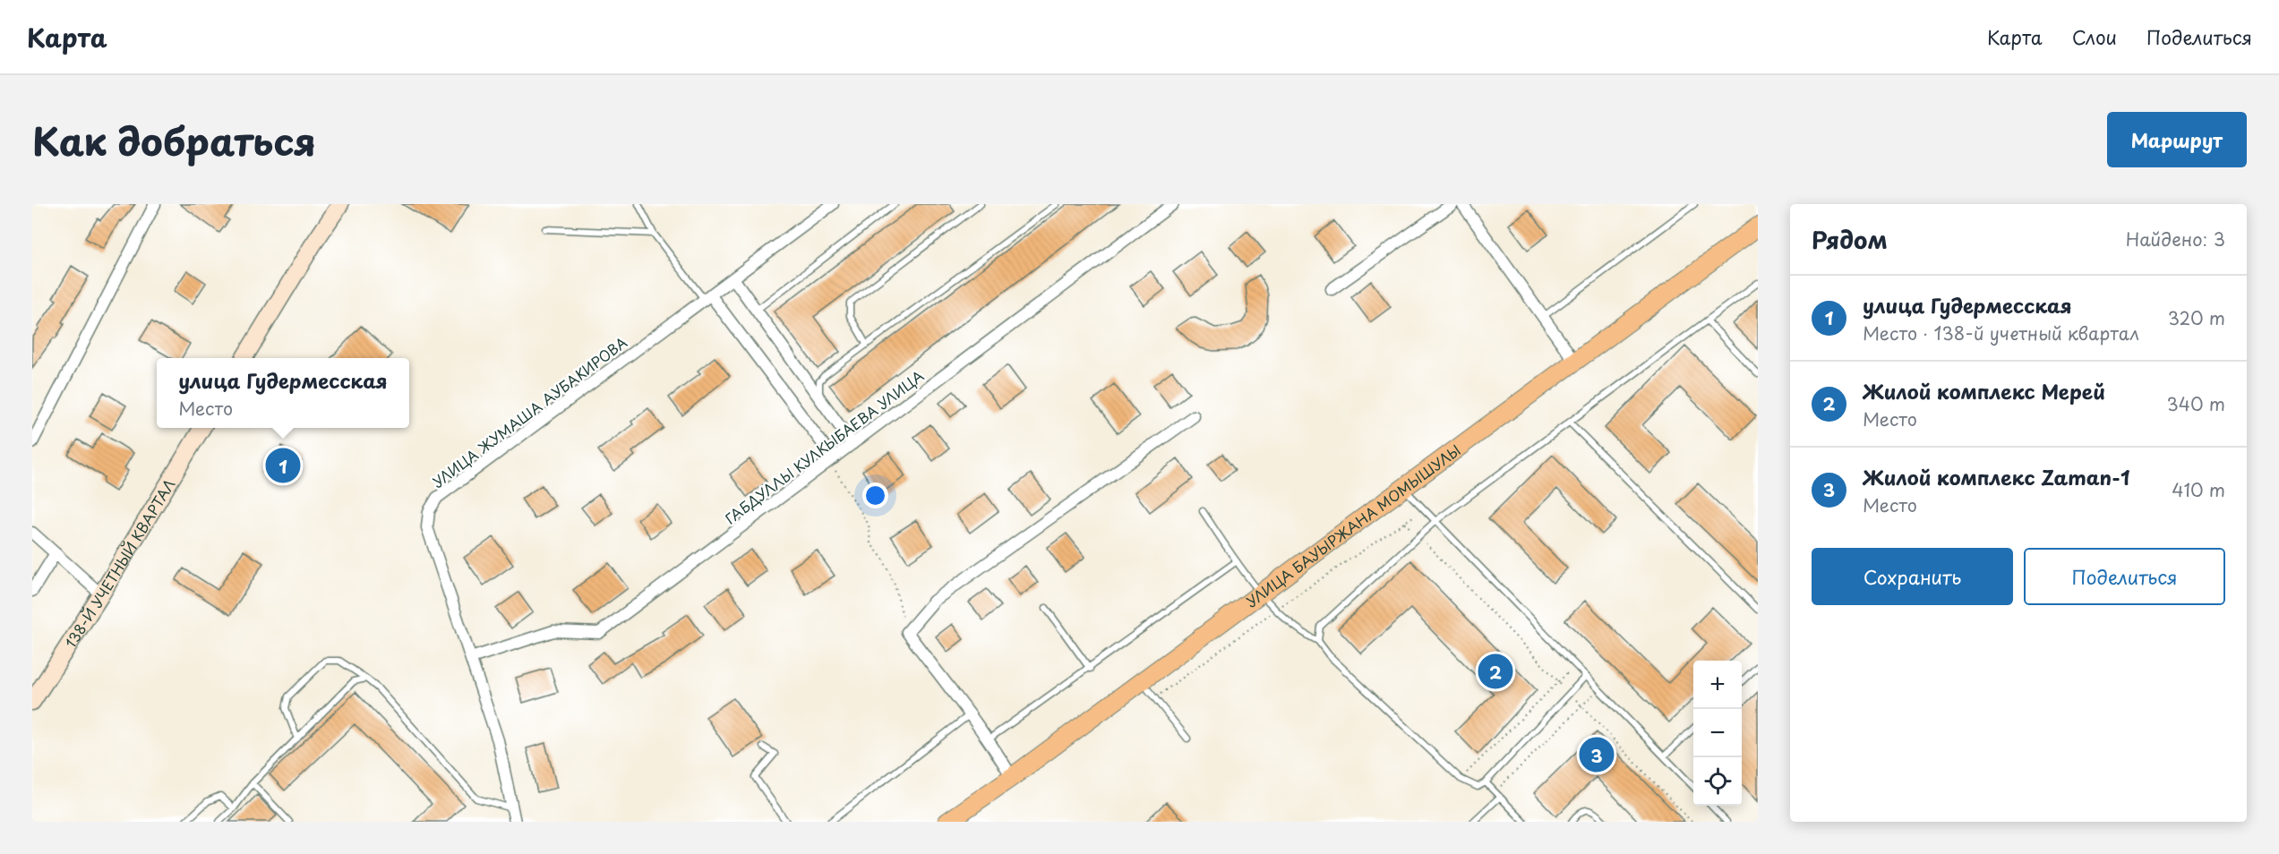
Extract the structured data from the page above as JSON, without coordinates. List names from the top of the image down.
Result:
{
  "streets": {
    "main road": ["УЛИЦА БАУЫРЖАНА МОМЫШУЛЫ", "138-Й УЧЕТНЫЙ КВАРТАЛ"],
    "street": ["УЛИЦА ЖУМАША АУБАКИРОВА", "ГАБДУЛЛЫ КУЛКЫБАЕВА УЛИЦА"]
  },
  "crossings": [
    ["УЛИЦА ЖУМАША АУБАКИРОВА", "ГАБДУЛЛЫ КУЛКЫБАЕВА УЛИЦА"]
  ],
  "page": {
    "header": "Карта",
    "nav": ["Карта", "Слои", "Поделиться"],
    "title": "Как добраться",
    "buttons": [
      "Маршрут",
      ["Сохранить", "Поделиться"]
    ],
    "heading": ["Рядом", "Найдено: 3"],
    "list": [
      {
        "mark": "1",
        "name": "улица Гудермесская",
        "note": "Место · 138-й учетный квартал",
        "value": "320 m"
      },
      {
        "mark": "2",
        "name": "Жилой комплекс Мерей",
        "note": "Место",
        "value": "340 m"
      },
      {
        "mark": "3",
        "name": "Жилой комплекс Zaman-1",
        "note": "Место",
        "value": "410 m"
      }
    ],
    "popup": ["улица Гудермесская", "Место"],
    "pins": ["1", "2", "3"],
    "map_buttons": ["+", "−"]
  }
}
